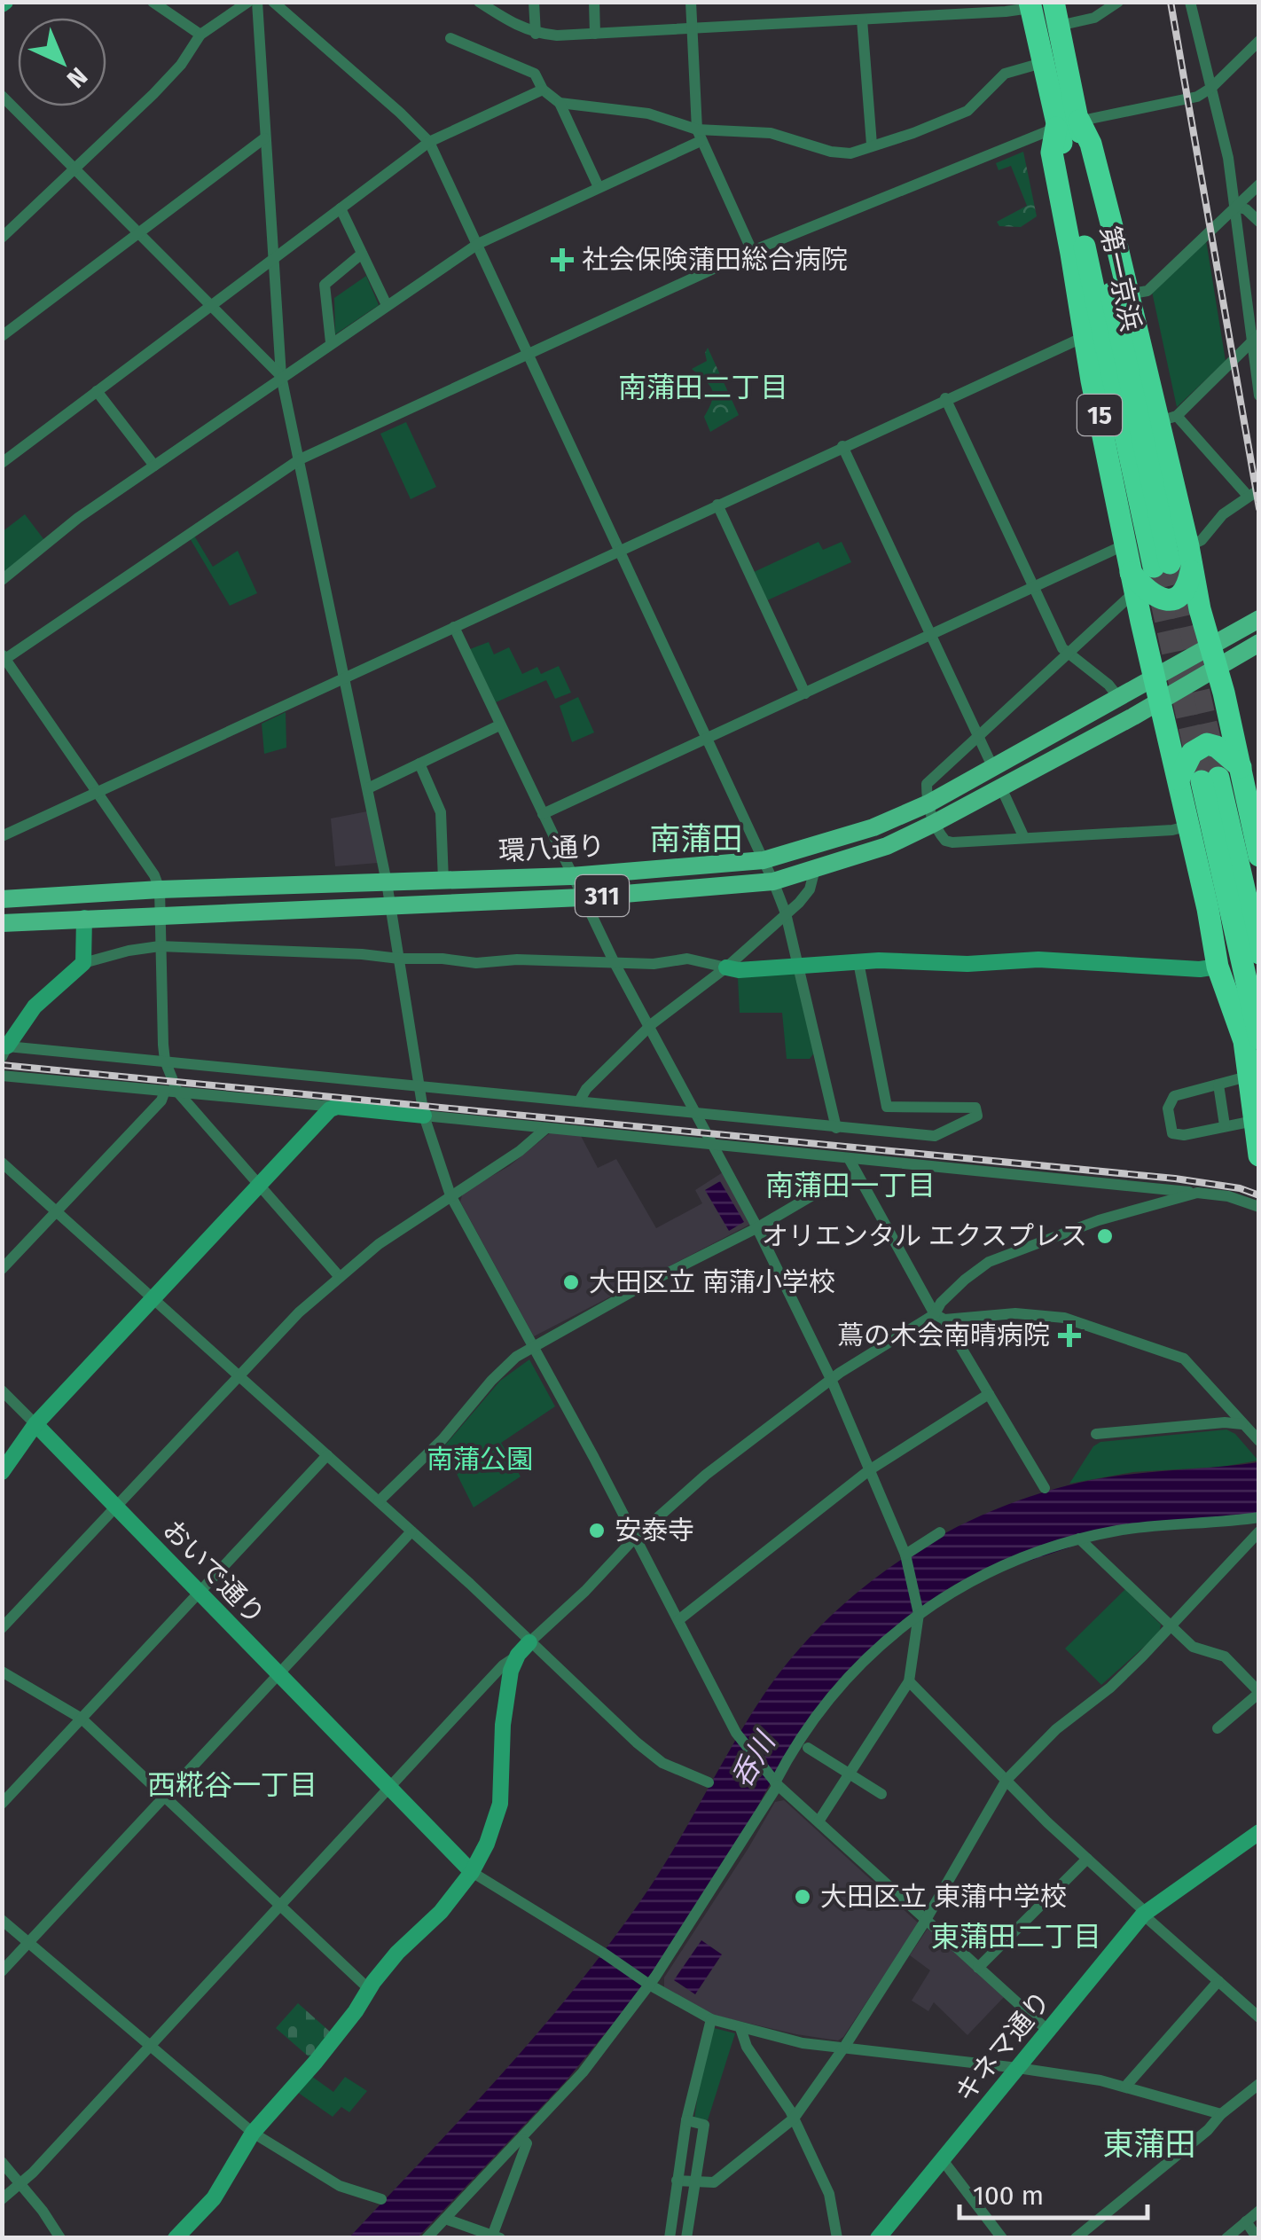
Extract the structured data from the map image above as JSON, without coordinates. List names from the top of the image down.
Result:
{
  "streets": {
    "highway": ["第一京浜", "15"],
    "main road": ["環八通り", "311"],
    "street": ["おいで通り", "キネマ通り"]
  },
  "crossings": [
    ["第一京浜", "15"],
    ["15", "環八通り"]
  ],
  "districts": [
    "南蒲田二丁目",
    "南蒲田",
    "南蒲田一丁目",
    "西糀谷一丁目",
    "東蒲田二丁目",
    "東蒲田"
  ],
  "water": ["呑川"],
  "parks": ["南蒲公園"],
  "places": {
    "health": ["社会保険蒲田総合病院", "蔦の木会南晴病院"],
    "other": [
      "オリエンタル エクスプレス",
      "大田区立 南蒲小学校",
      "安泰寺",
      "大田区立 東蒲中学校"
    ]
  },
  "scale_bar": "100 m",
  "north": "bottom right"
}
